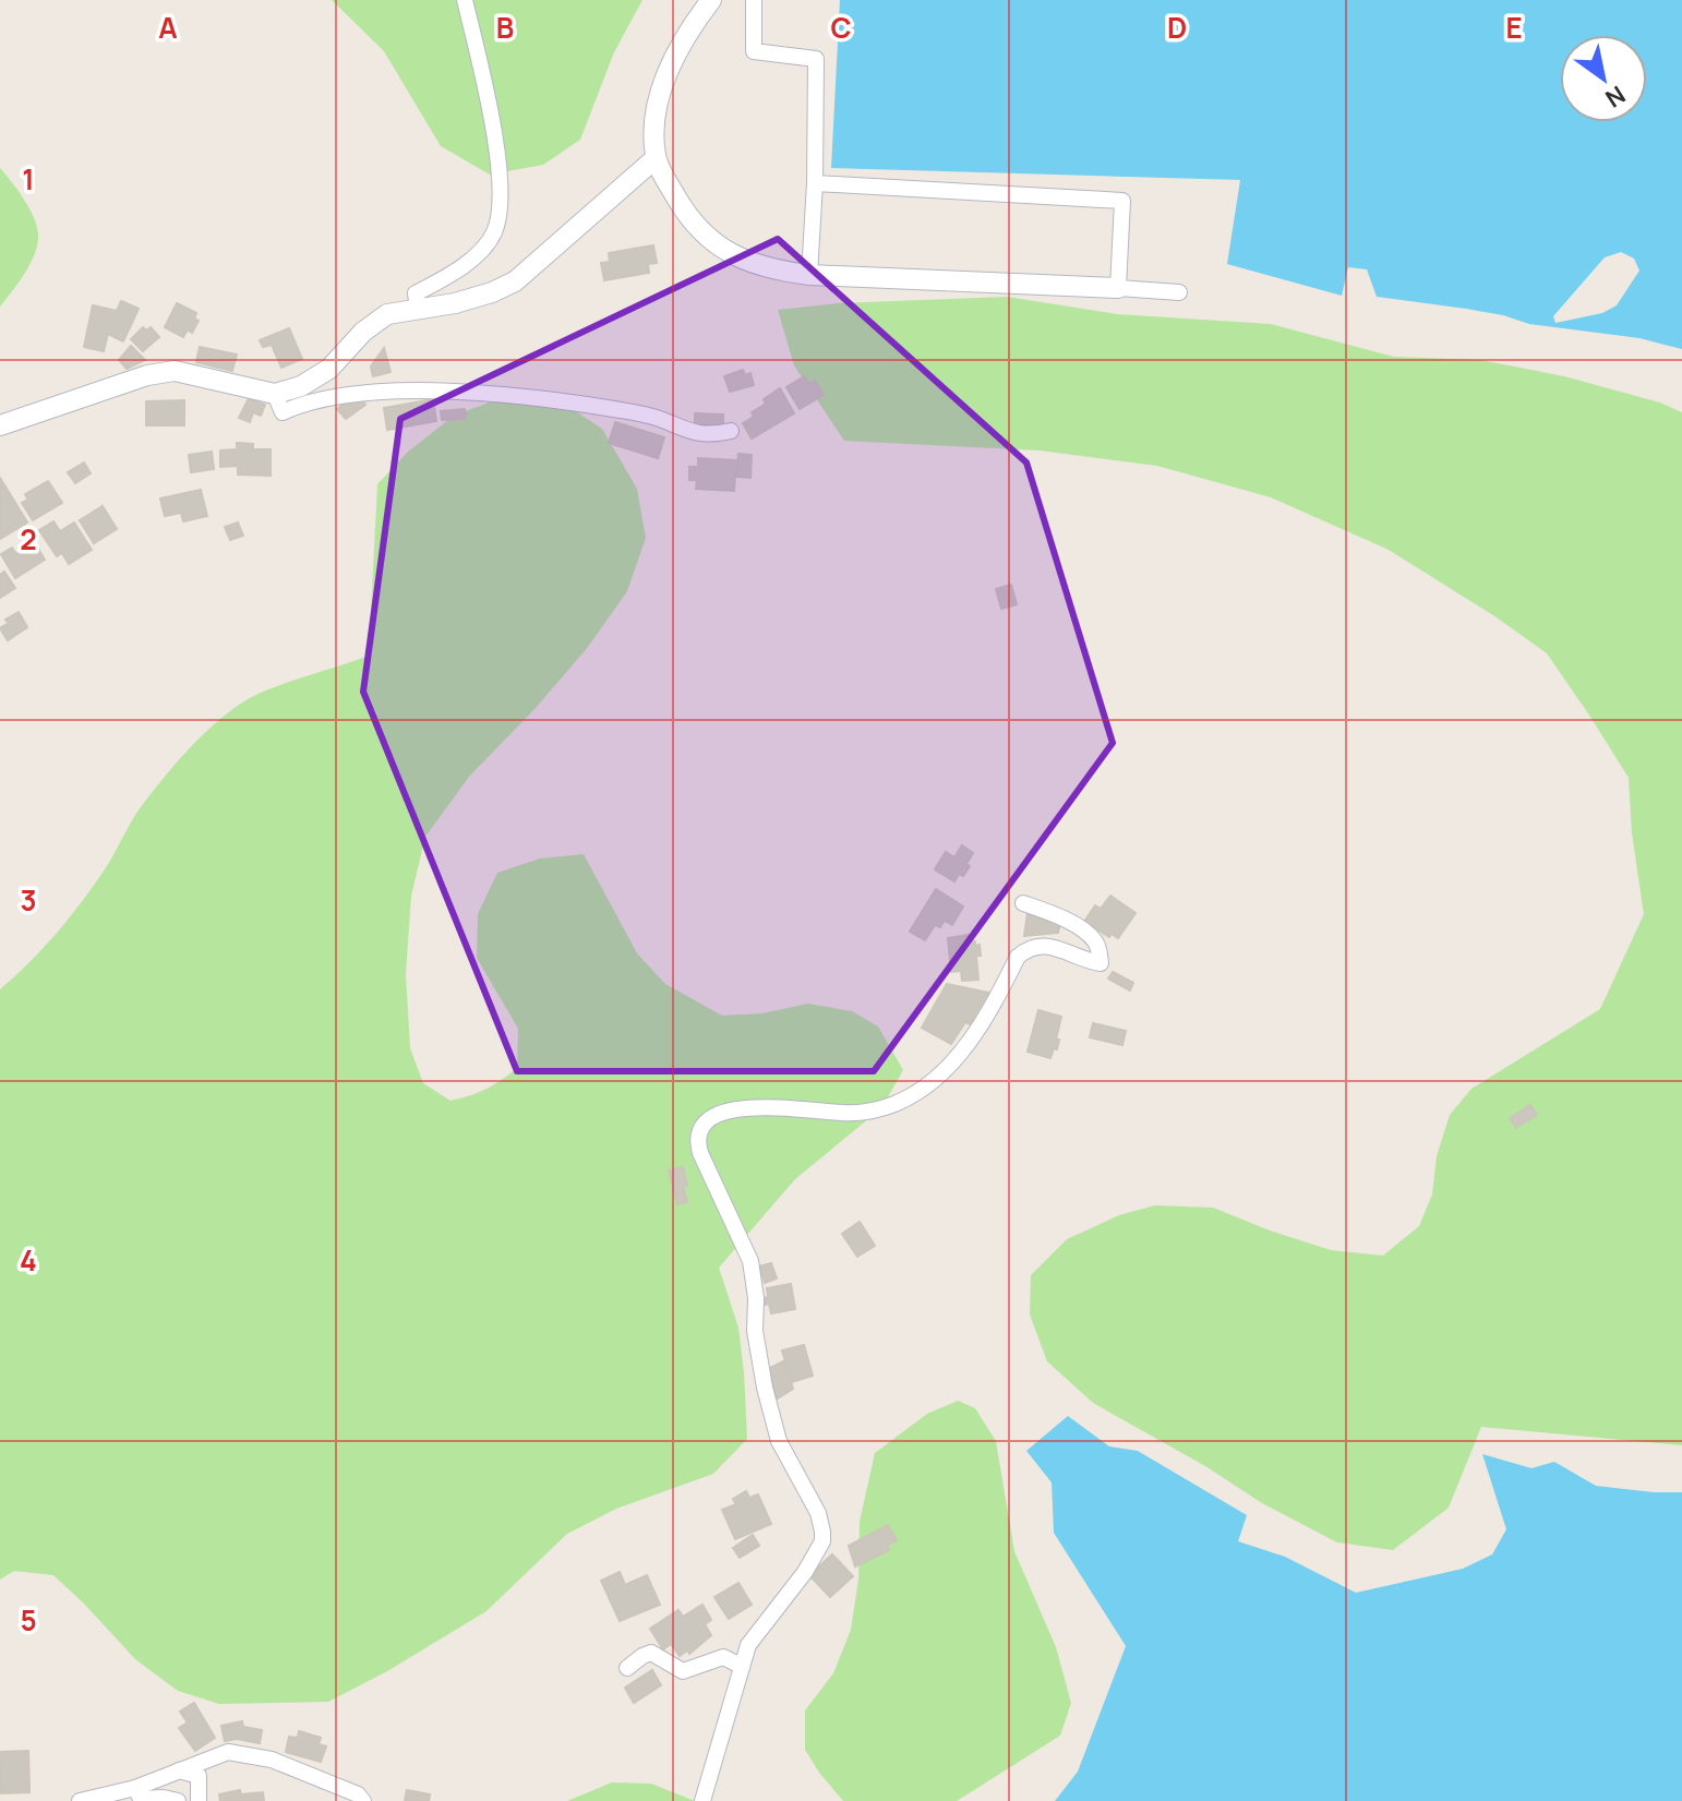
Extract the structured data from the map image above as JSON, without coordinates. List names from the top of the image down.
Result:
{
  "north": "bottom right",
  "grid": {
    "columns": [
      "A",
      "B",
      "C",
      "D",
      "E"
    ],
    "rows": [
      "1",
      "2",
      "3",
      "4",
      "5"
    ]
  }
}
